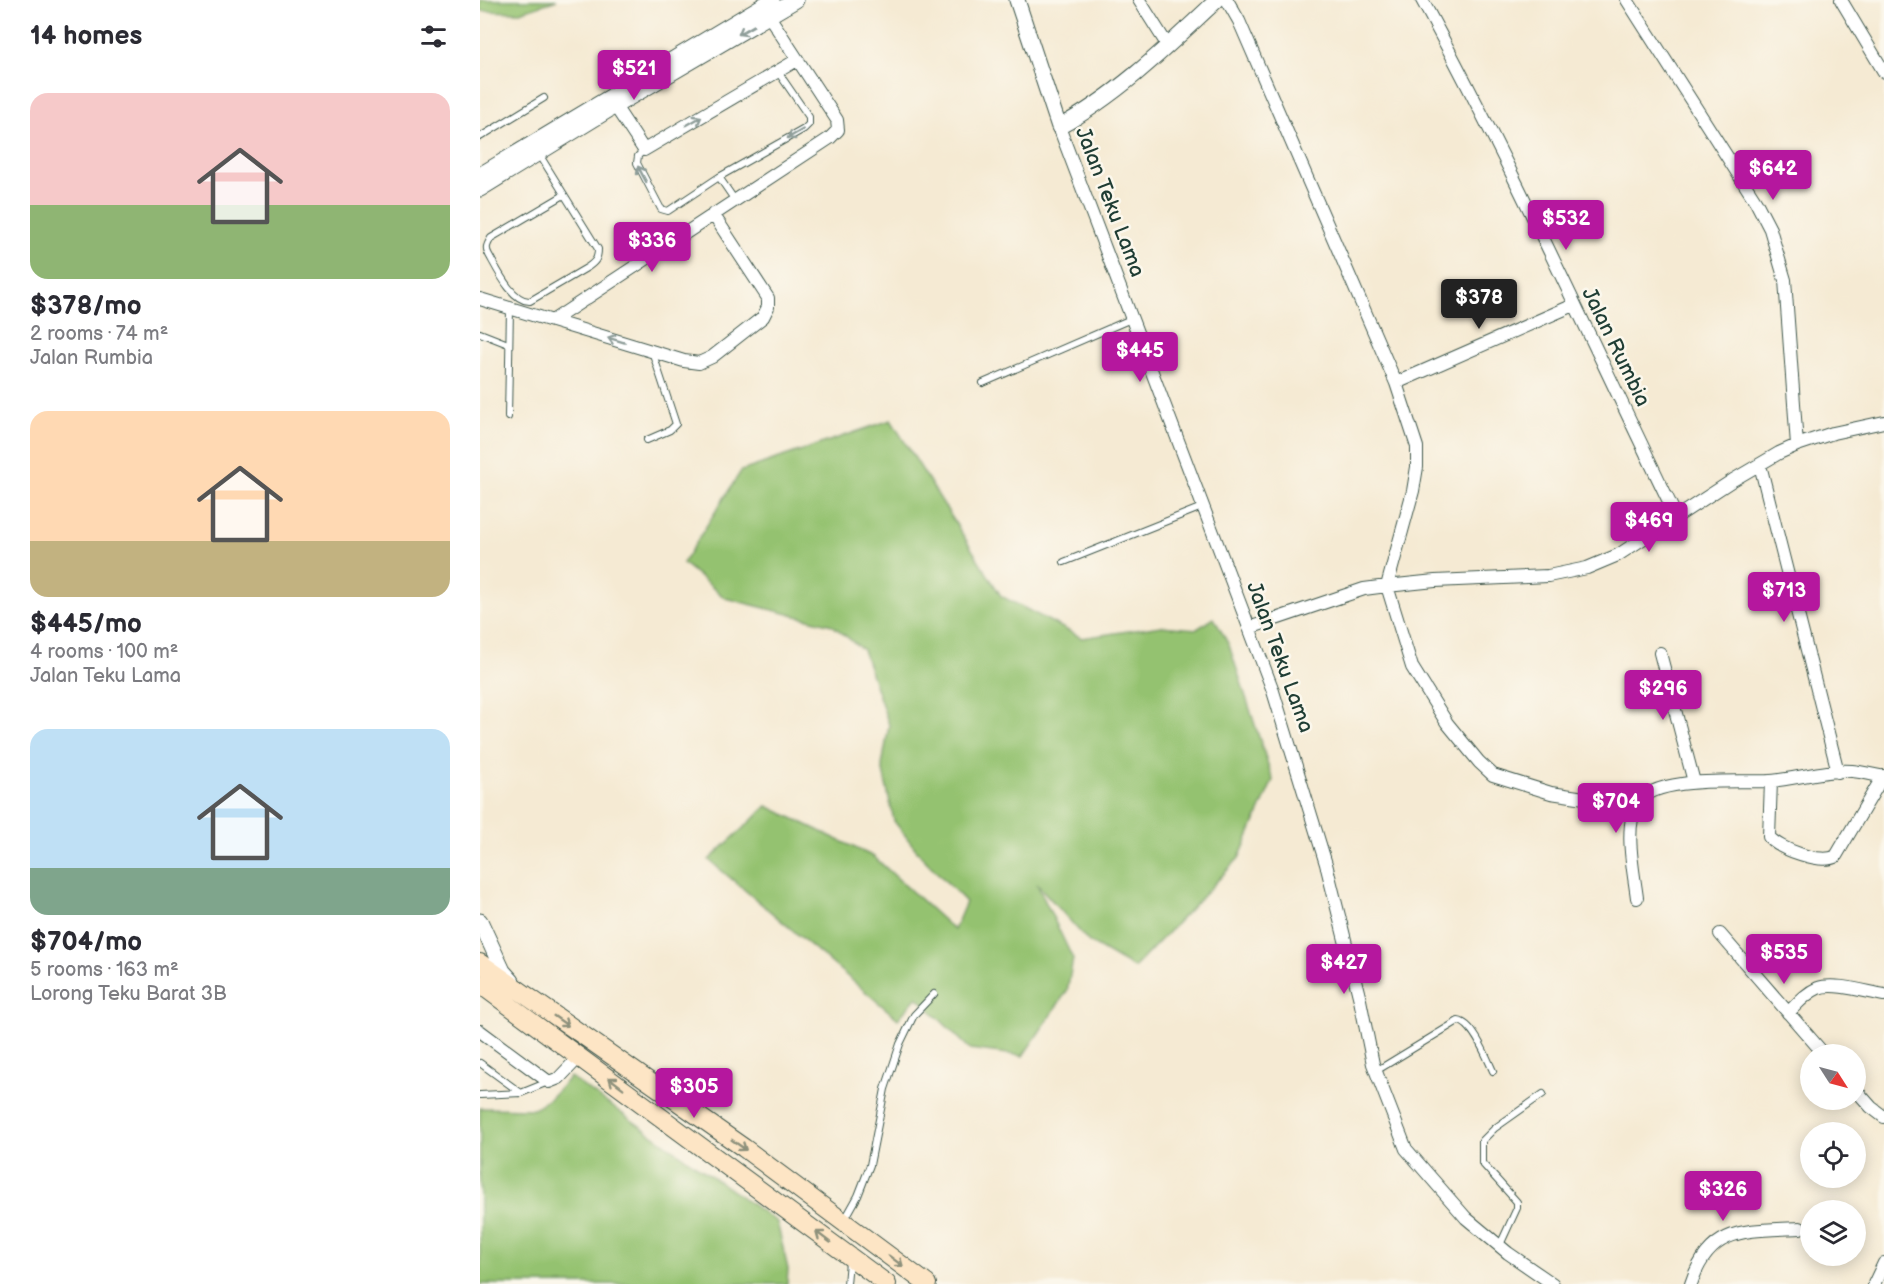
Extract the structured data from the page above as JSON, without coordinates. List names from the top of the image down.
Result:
{
  "streets": {
    "street": ["Jalan Teku Lama", "Jalan Rumbia"]
  },
  "north": "bottom right",
  "page": {
    "heading": "14 homes",
    "price": [
      "$521",
      "$642",
      "$532",
      "$336",
      "$378",
      "$445",
      "$469",
      "$713",
      "$296",
      "$704",
      "$535",
      "$427",
      "$305",
      "$326"
    ],
    "list": [
      {
        "name": "$378/mo",
        "note": "2 rooms · 74 m² · Jalan Rumbia"
      },
      {
        "name": "$445/mo",
        "note": "4 rooms · 100 m² · Jalan Teku Lama"
      },
      {
        "name": "$704/mo",
        "note": "5 rooms · 163 m² · Lorong Teku Barat 3B"
      }
    ]
  }
}
